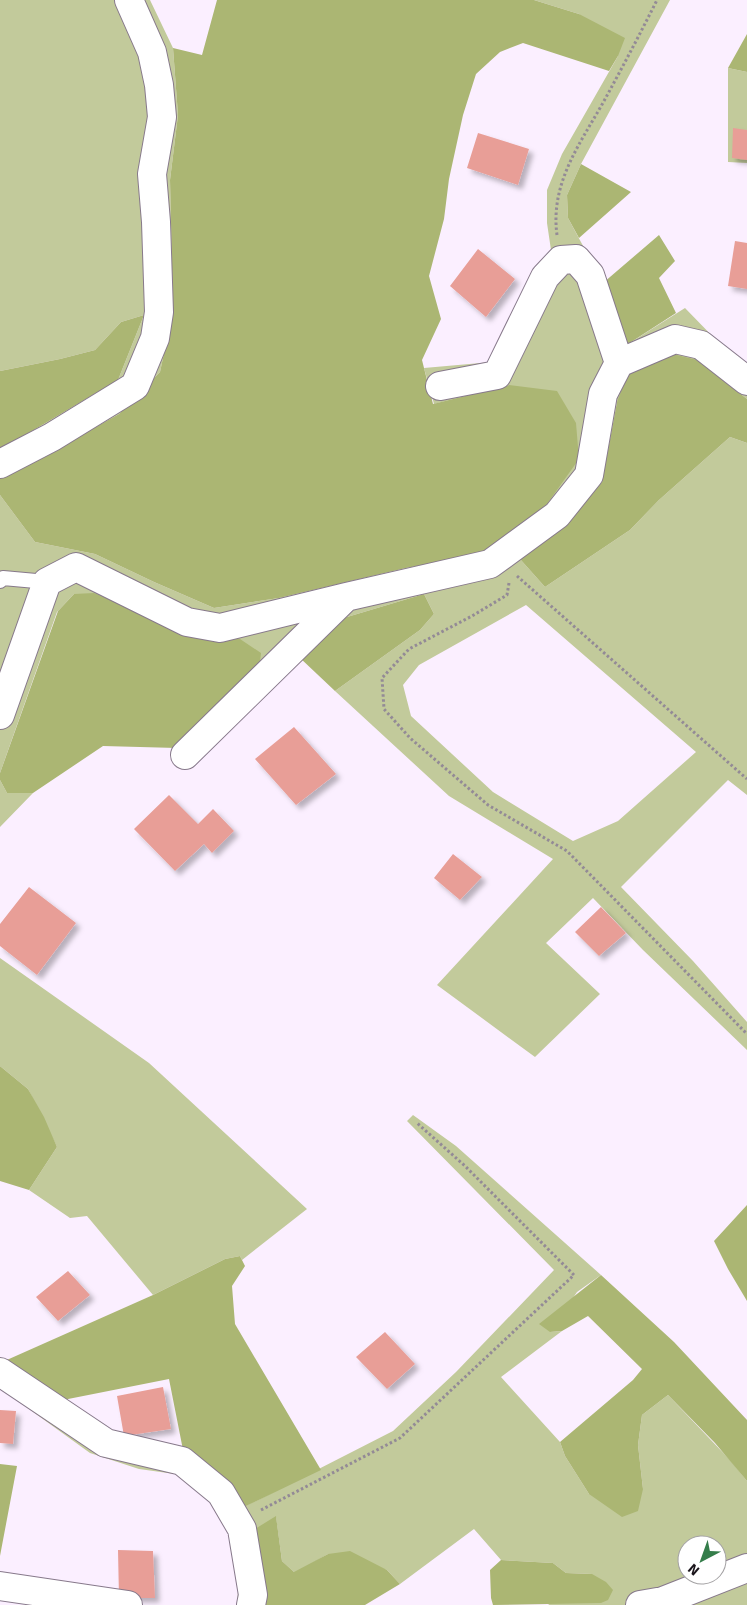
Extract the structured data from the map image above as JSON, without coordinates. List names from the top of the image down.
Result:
{
  "north": "bottom left"
}
